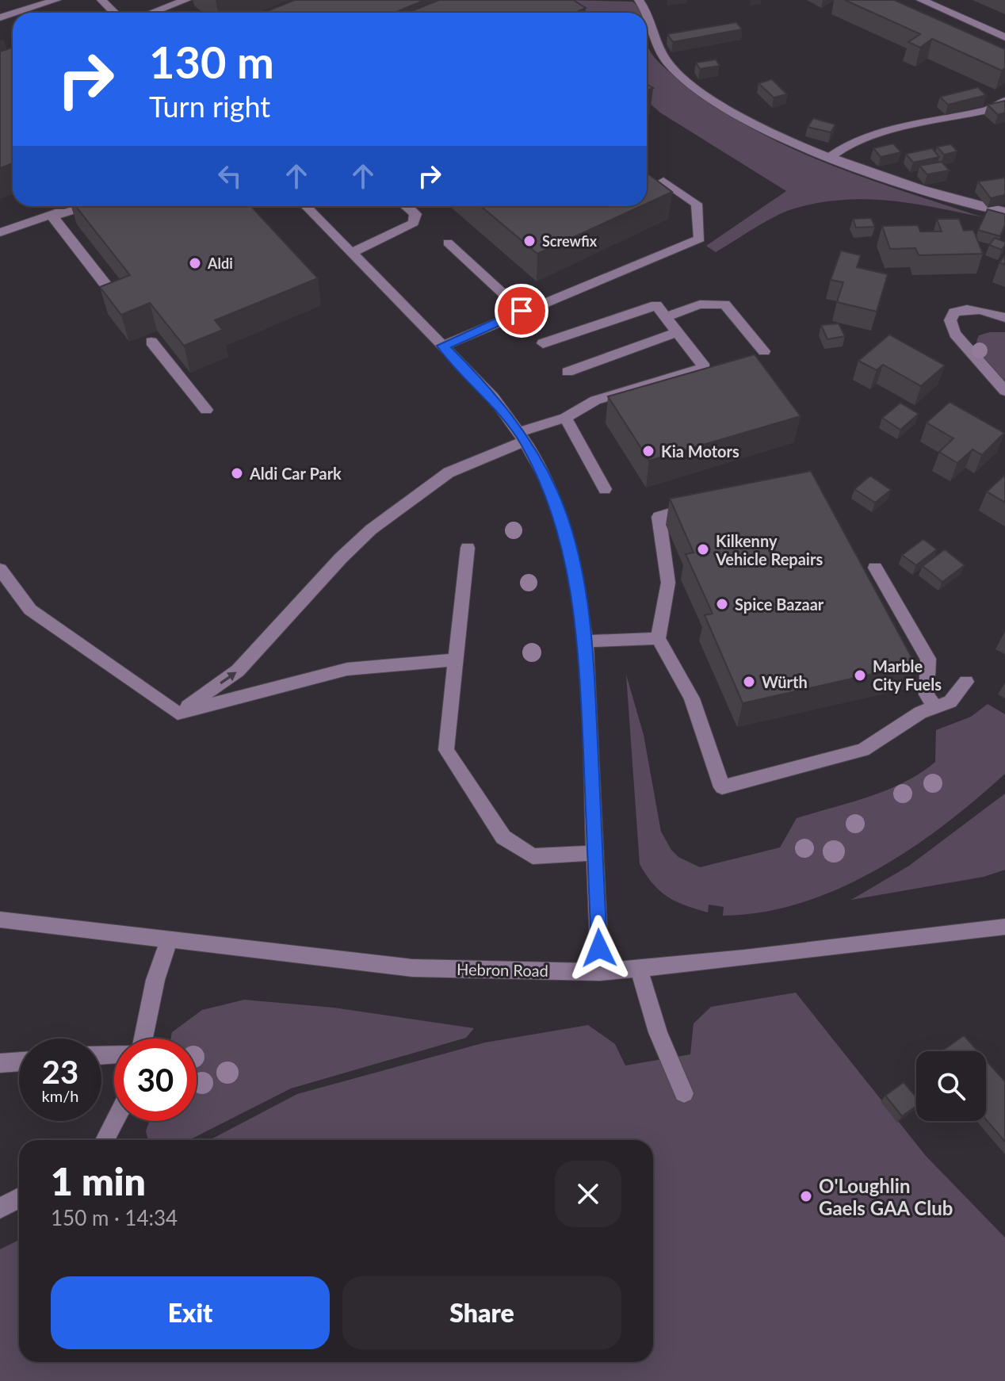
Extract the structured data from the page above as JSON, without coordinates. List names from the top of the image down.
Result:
{
  "streets": {
    "street": ["Hebron Road"]
  },
  "places": [
    "Screwfix",
    "Aldi",
    "Kia Motors",
    "Aldi Car Park",
    "Kilkenny Vehicle Repairs",
    "Spice Bazaar",
    "Marble City Fuels",
    "Würth",
    "O'Loughlin Gaels GAA Club"
  ],
  "page": {
    "turn": ["130 m", "Turn right"],
    "speed": "23 km/h",
    "limit": "30",
    "heading": ["1 min", "150 m · 14:34"],
    "buttons": ["Exit", "Share"]
  }
}
